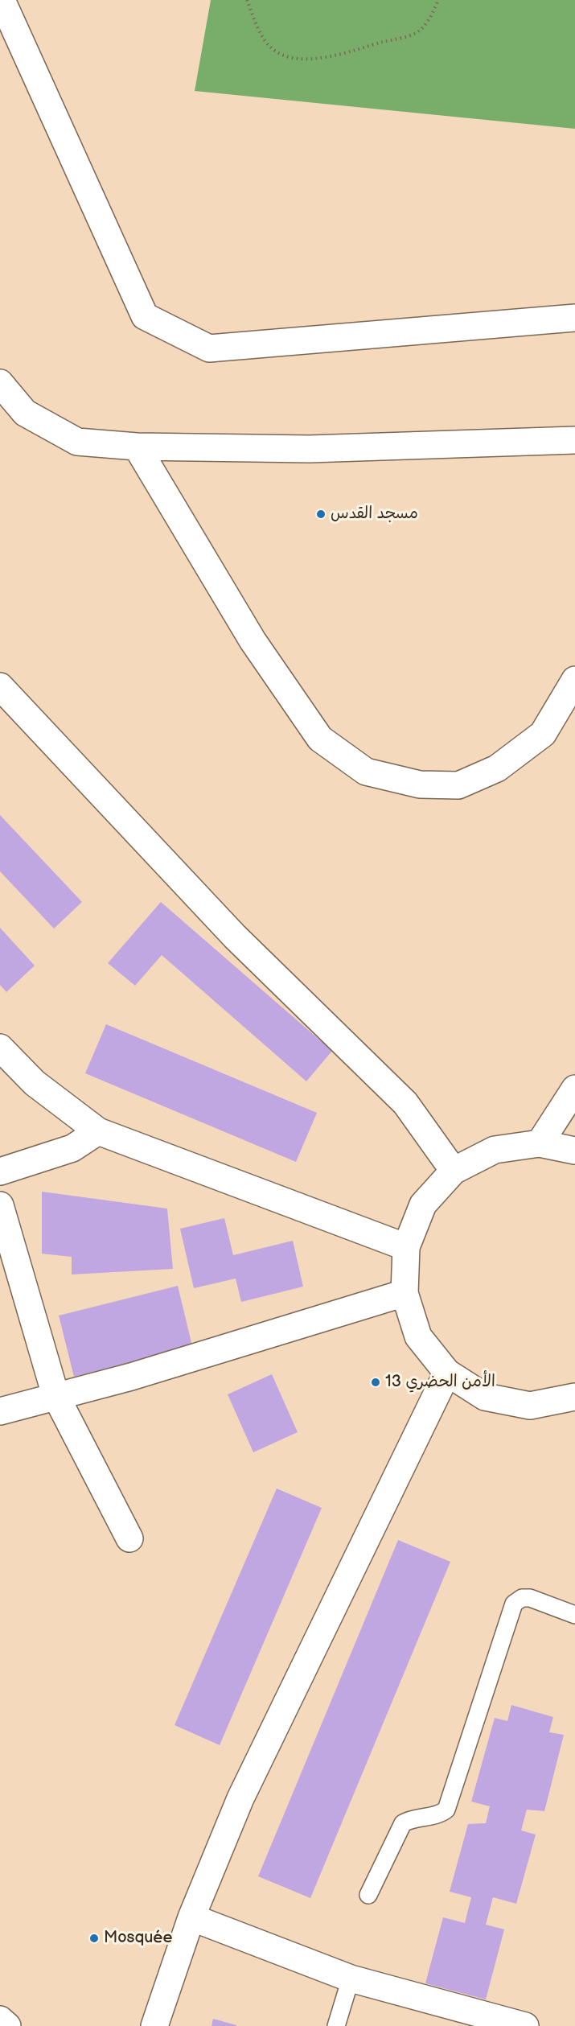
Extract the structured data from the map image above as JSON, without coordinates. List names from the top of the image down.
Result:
{
  "places": ["مسجد القدس", "الأمن الحضري 13", "Mosquée"]
}
